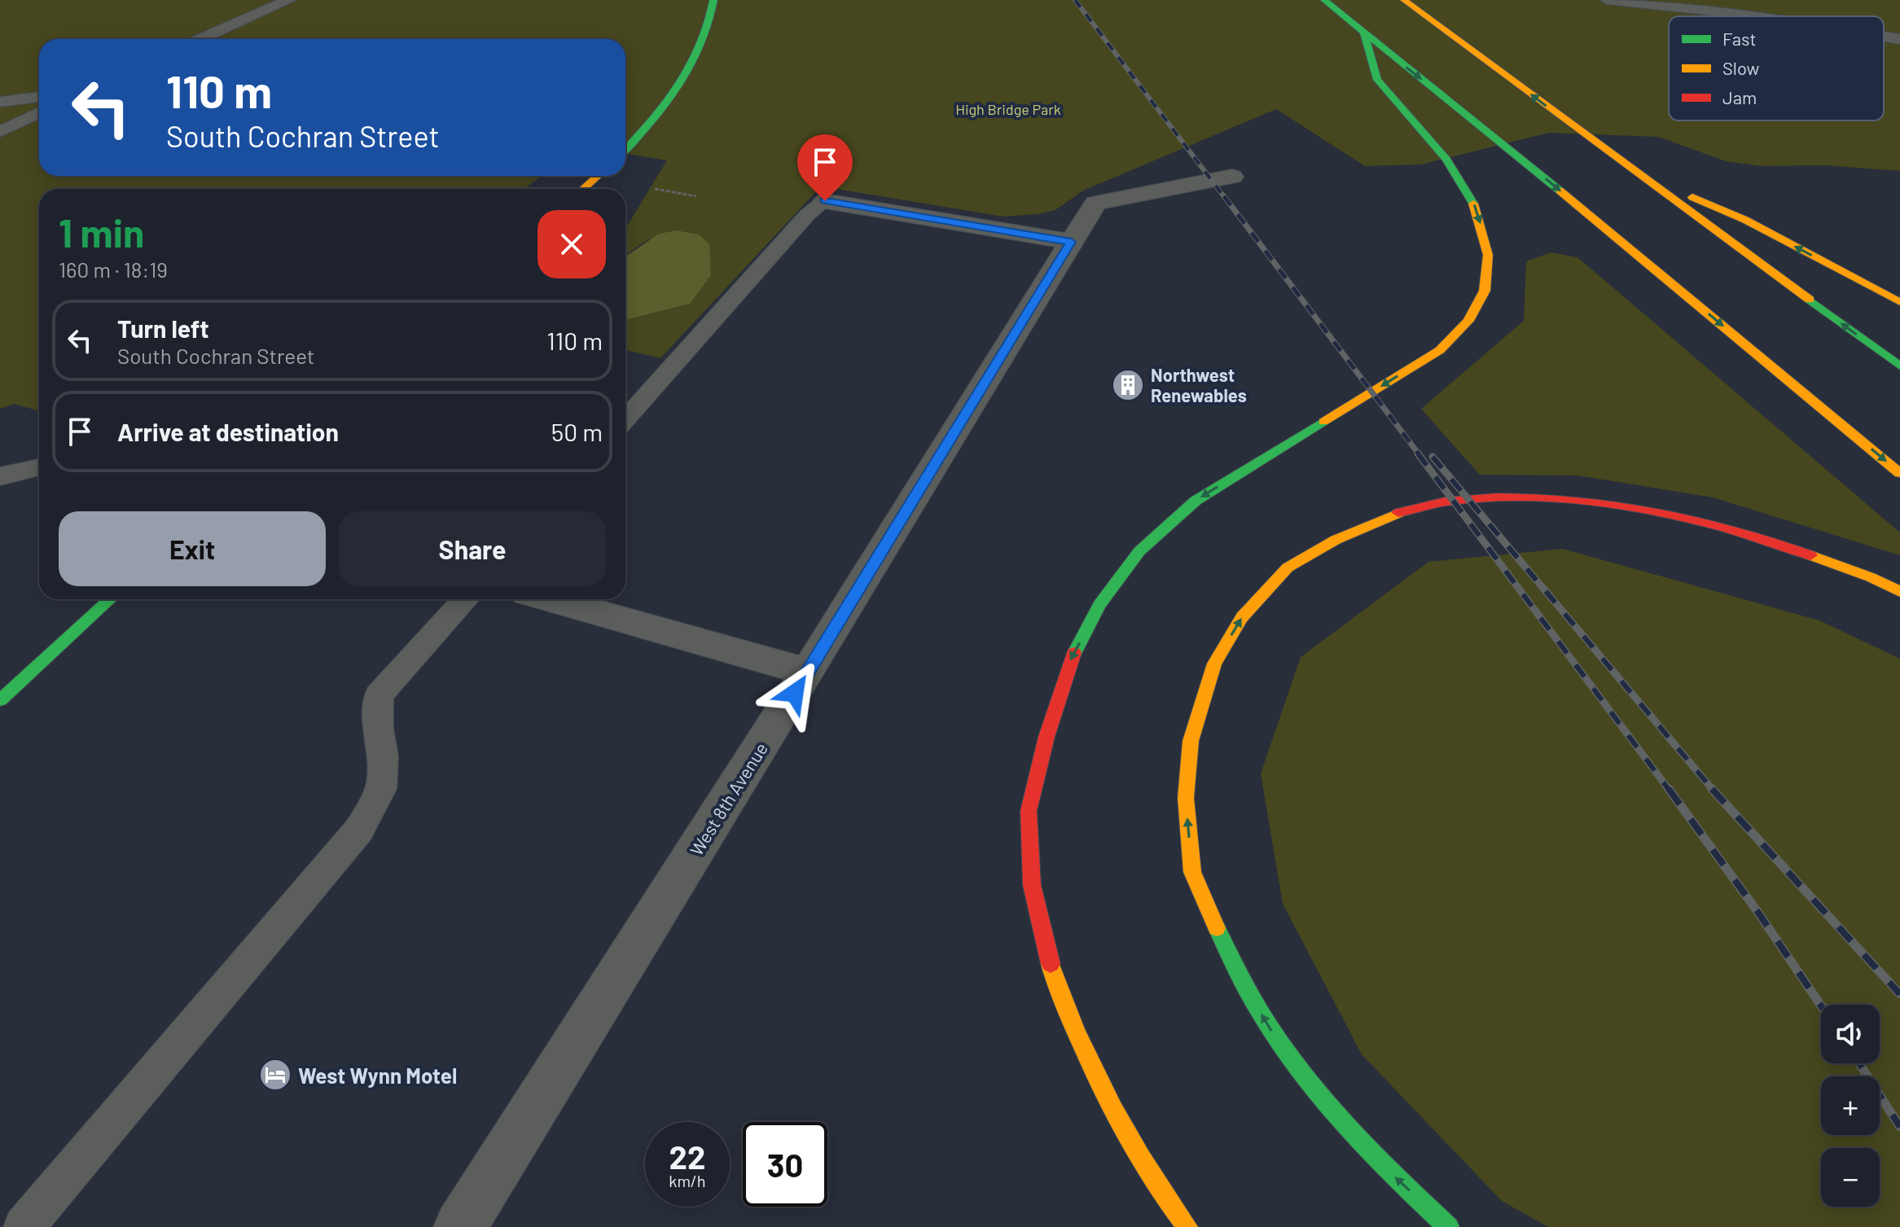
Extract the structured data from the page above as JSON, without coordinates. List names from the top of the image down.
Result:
{
  "streets": {
    "street": ["West 8th Avenue"]
  },
  "parks": ["High Bridge Park"],
  "places": {
    "building": ["Northwest Renewables"],
    "hotel": ["West Wynn Motel"]
  },
  "legend": ["Fast", "Slow", "Jam"],
  "page": {
    "turn": ["110 m", "South Cochran Street"],
    "heading": ["1 min", "160 m · 18:19"],
    "list": [
      {
        "name": "Turn left",
        "note": "South Cochran Street",
        "value": "110 m"
      },
      {
        "name": "Arrive at destination",
        "value": "50 m"
      }
    ],
    "buttons": ["Exit", "Share"],
    "map_buttons": ["+", "−"],
    "speed": "22 km/h",
    "limit": "30"
  }
}
